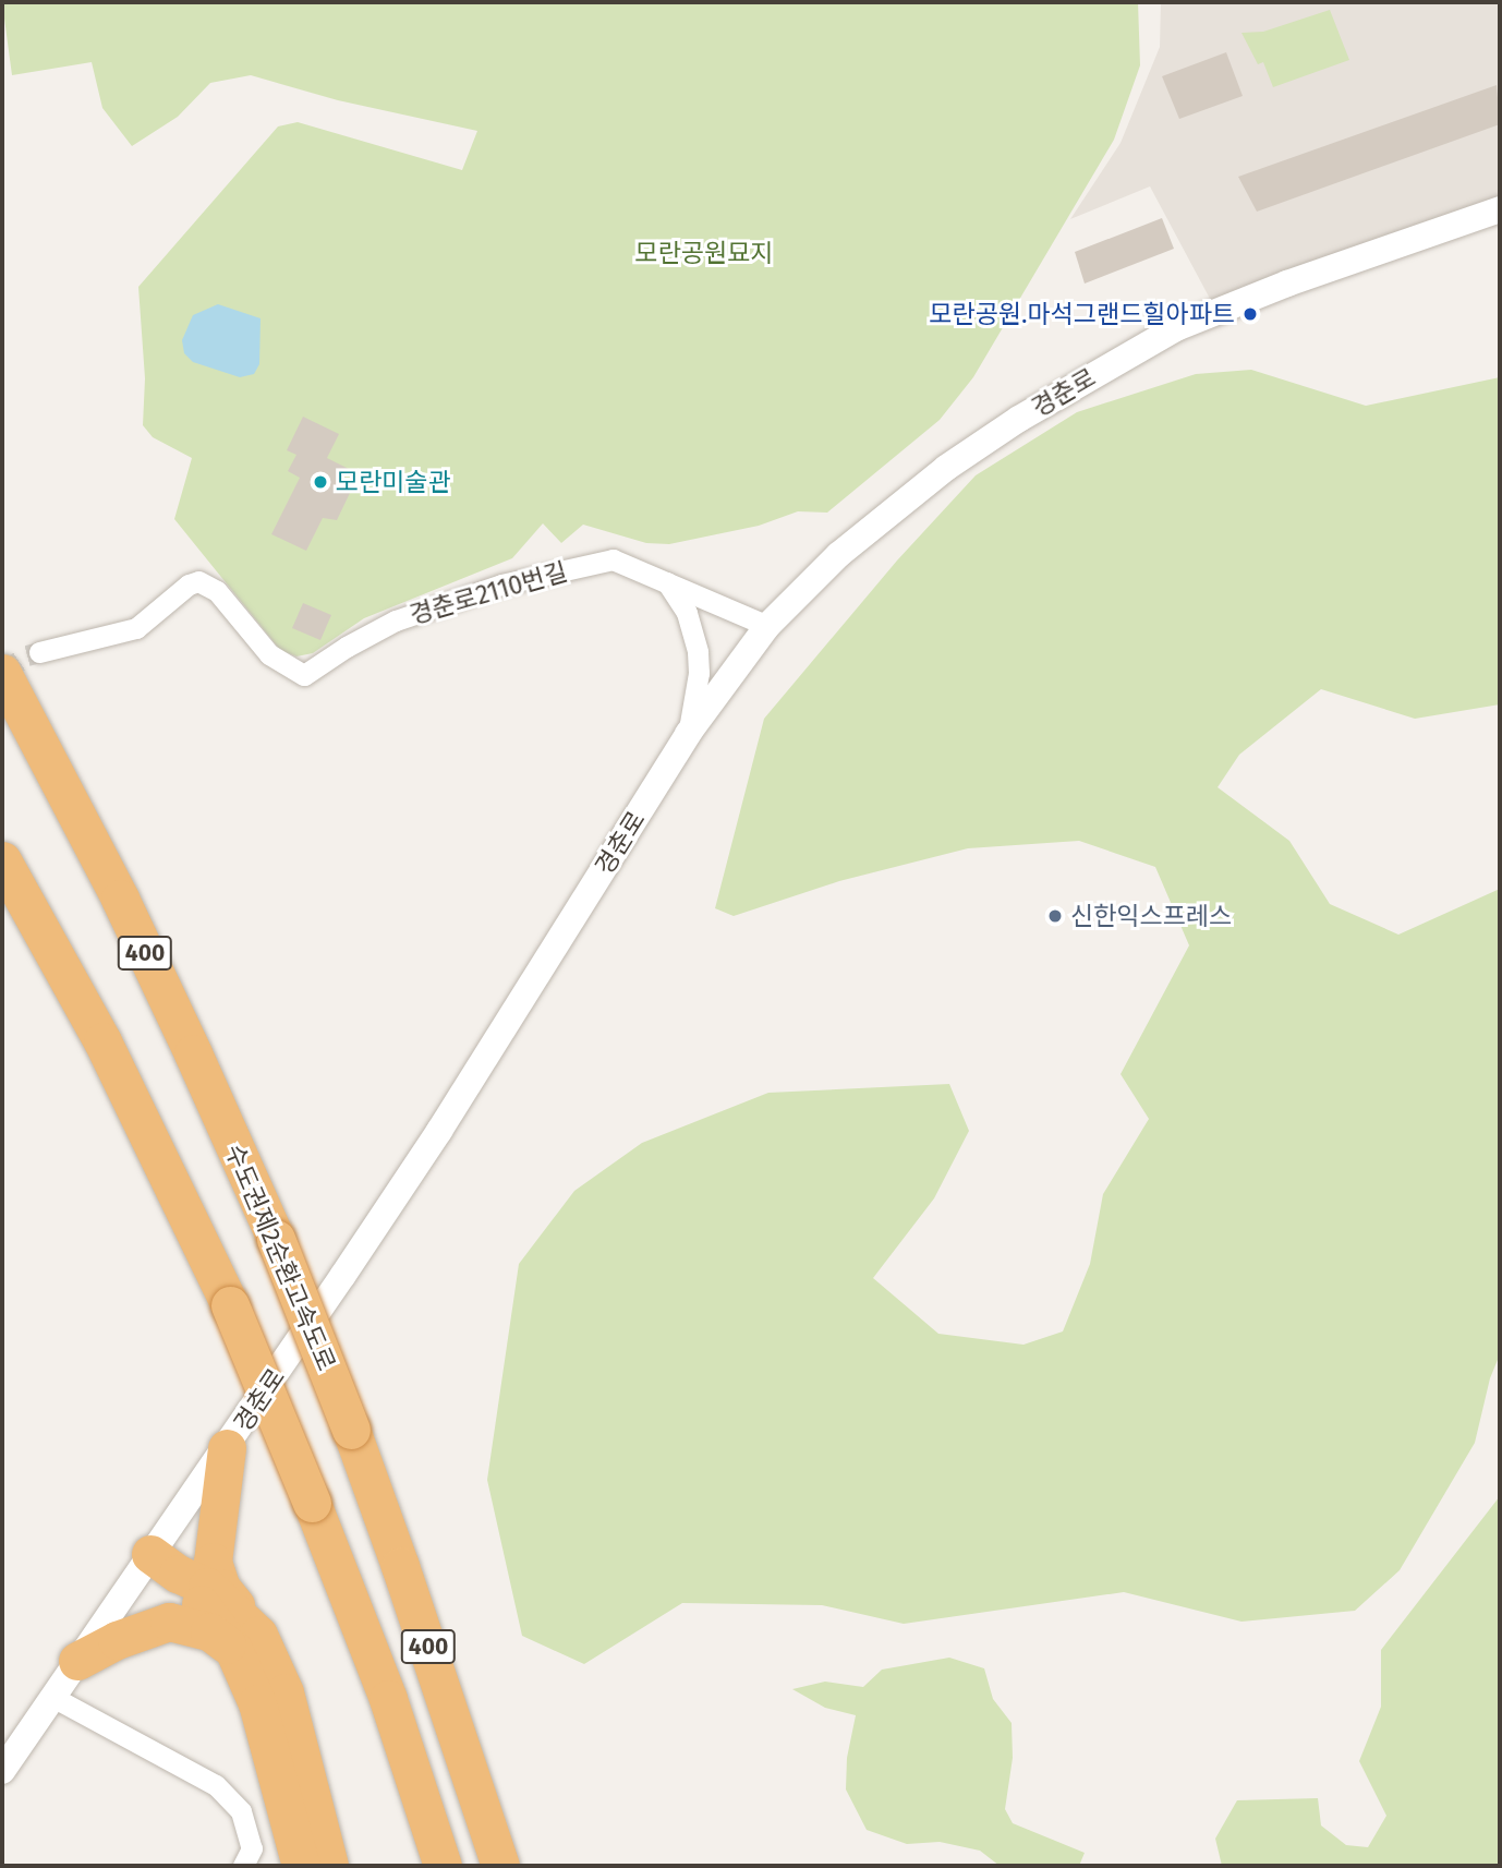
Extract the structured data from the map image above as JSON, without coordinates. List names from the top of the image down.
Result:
{
  "streets": {
    "highway": ["400", "수도권제2순환고속도로"],
    "street": ["경춘로", "경춘로2110번길"]
  },
  "crossings": [
    ["경춘로", "경춘로2110번길"]
  ],
  "parks": ["모란공원묘지"],
  "places": ["모란공원.마석그랜드힐아파트", "모란미술관", "신한익스프레스"]
}
